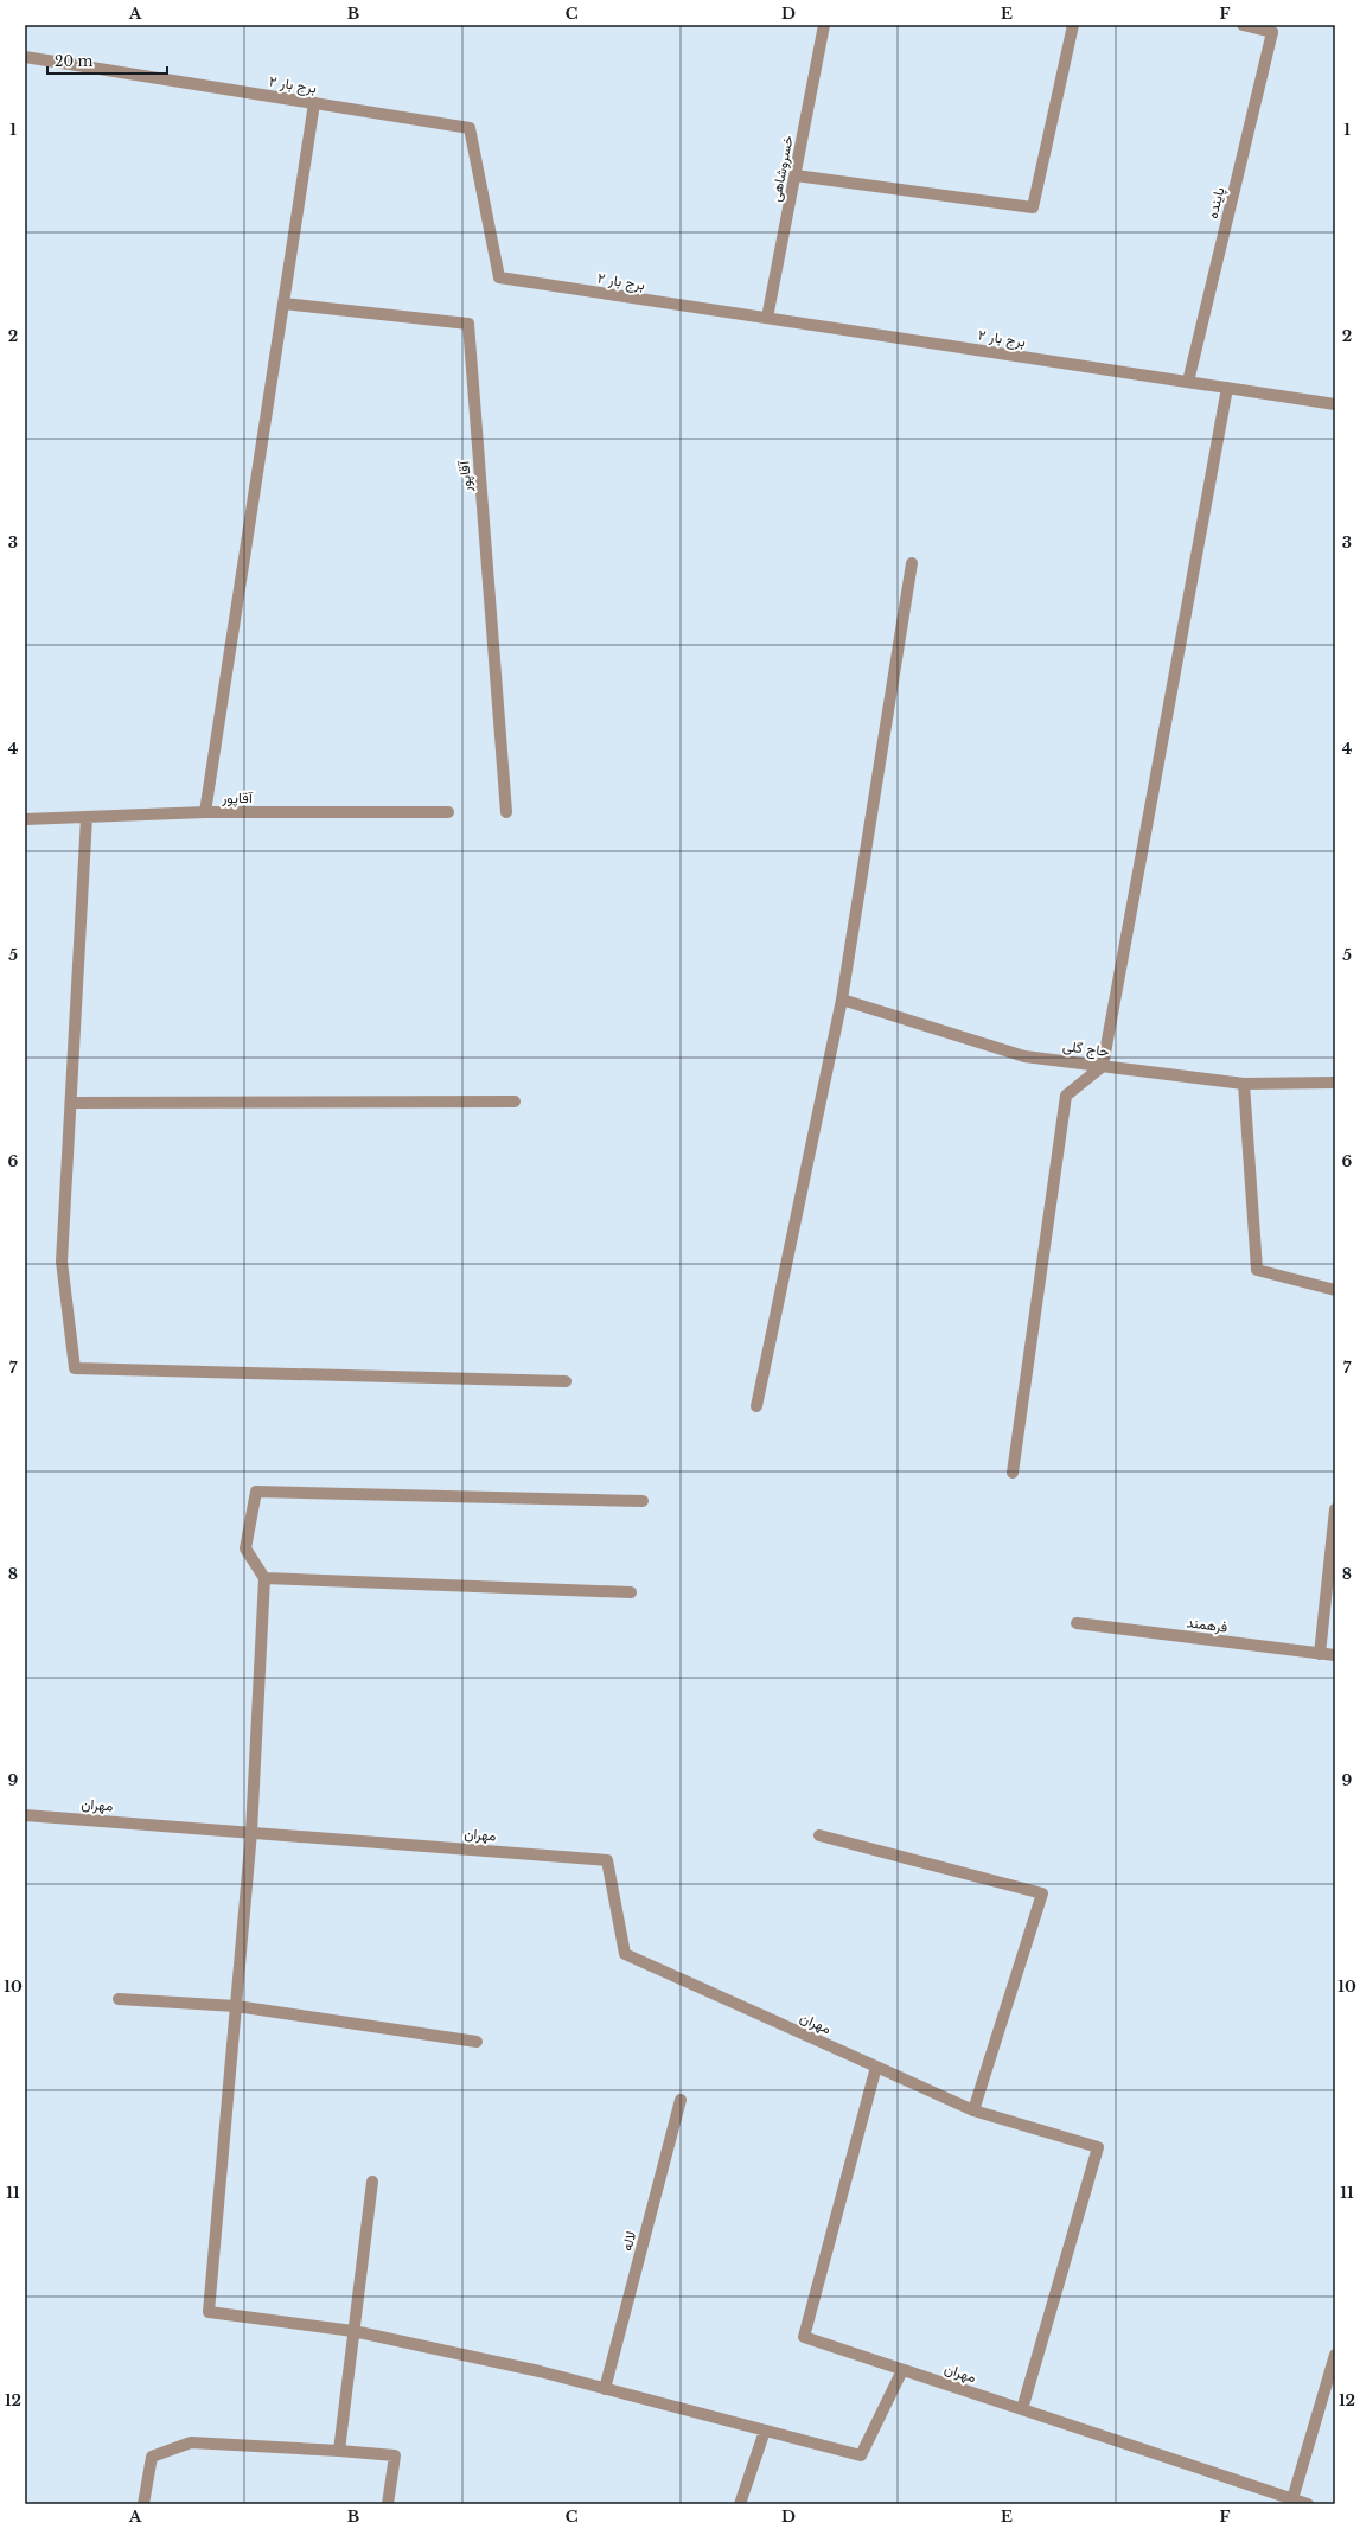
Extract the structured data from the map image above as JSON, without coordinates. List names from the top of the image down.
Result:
{
  "streets": {
    "street": [
      "برج بار ۲",
      "خسروشاهی",
      "پاینده",
      "آقاپور",
      "حاج گلی",
      "فرهمند",
      "مهران",
      "لاله"
    ]
  },
  "crossings": [
    ["برج بار ۲", "خسروشاهی"],
    ["برج بار ۲", "پاینده"]
  ],
  "scale_bar": "20 m",
  "grid": {
    "columns": [
      "A",
      "B",
      "C",
      "D",
      "E",
      "F"
    ],
    "rows": [
      "1",
      "2",
      "3",
      "4",
      "5",
      "6",
      "7",
      "8",
      "9",
      "10",
      "11",
      "12"
    ]
  }
}
